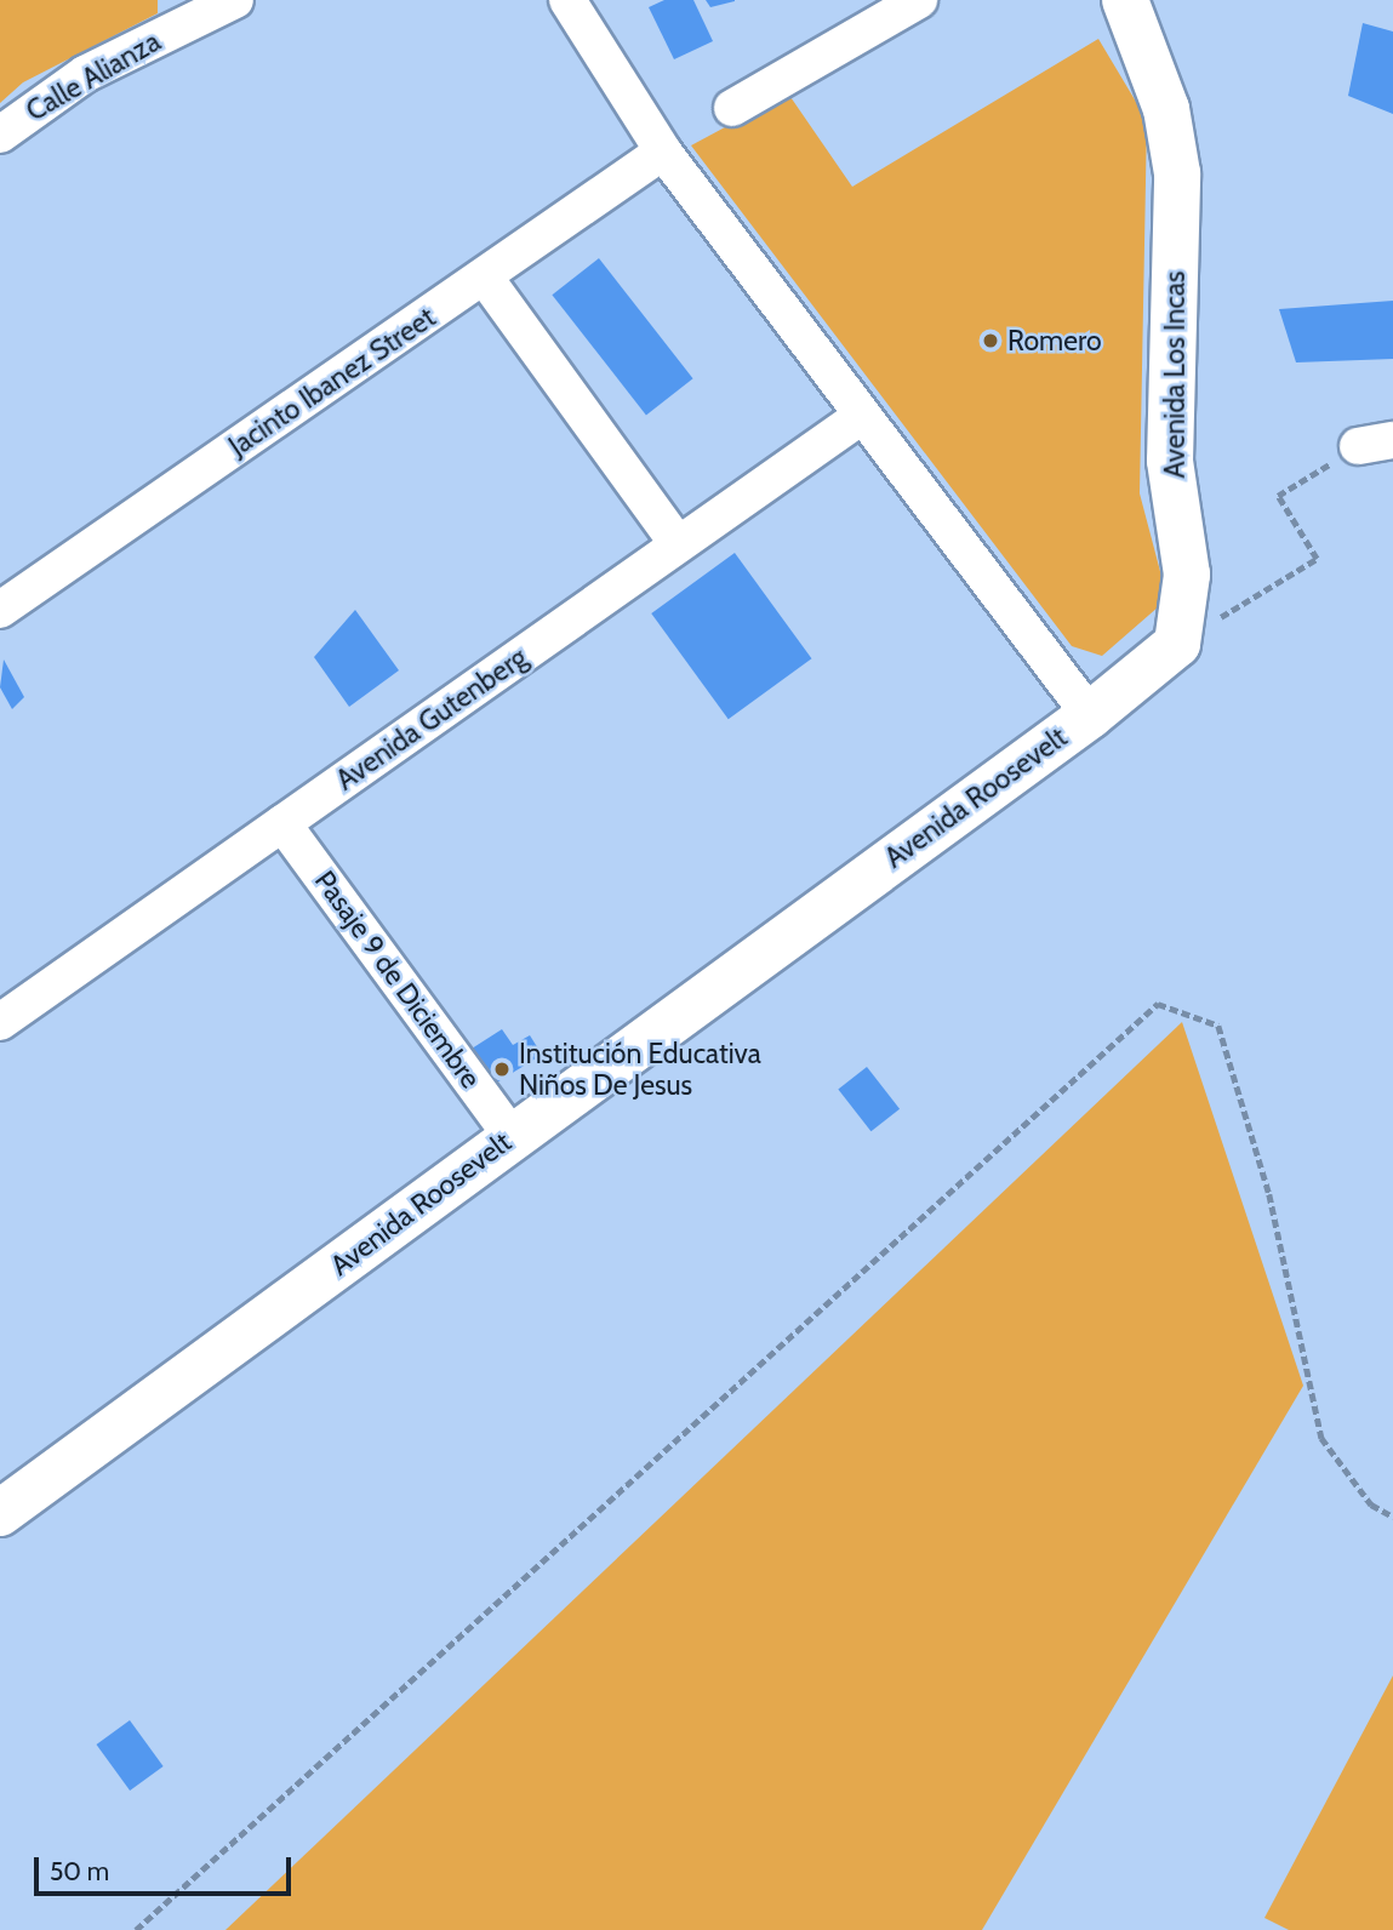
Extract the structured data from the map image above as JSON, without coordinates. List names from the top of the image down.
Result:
{
  "streets": {
    "street": [
      "Calle Alianza",
      "Avenida Los Incas",
      "Jacinto Ibanez Street",
      "Avenida Gutenberg",
      "Avenida Roosevelt",
      "Pasaje 9 de Diciembre"
    ]
  },
  "crossings": [
    ["Avenida Gutenberg", "Pasaje 9 de Diciembre"],
    ["Avenida Roosevelt", "Pasaje 9 de Diciembre"]
  ],
  "places": ["Romero", "Institución Educativa Niños De Jesus"],
  "scale_bar": "50 m"
}
